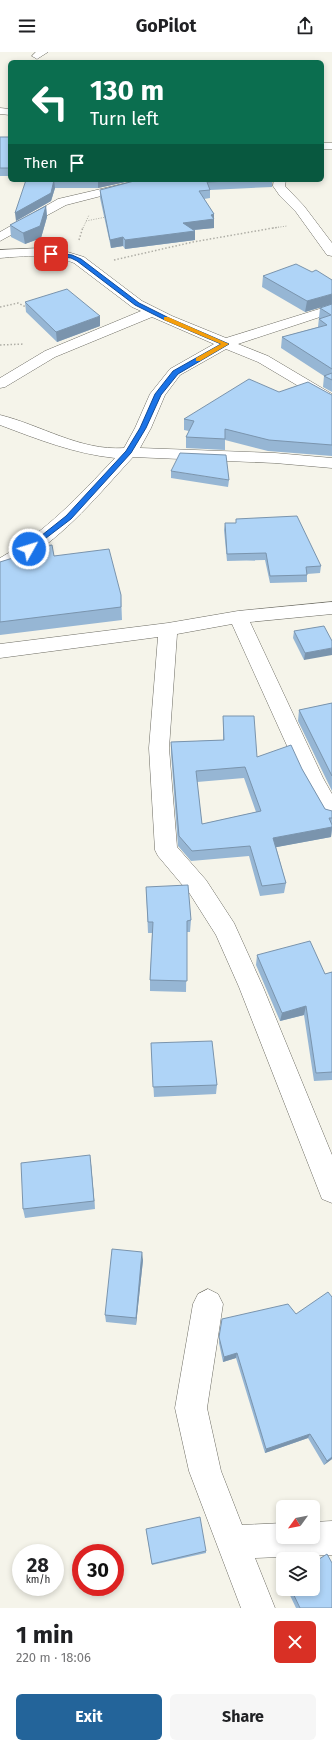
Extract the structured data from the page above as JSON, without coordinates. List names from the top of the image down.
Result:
{
  "north": "bottom left",
  "page": {
    "header": "GoPilot",
    "turn": ["130 m", "Turn left"],
    "then": "Then",
    "speed": "28 km/h",
    "limit": "30",
    "heading": ["1 min", "220 m · 18:06"],
    "buttons": ["Exit", "Share"]
  }
}
